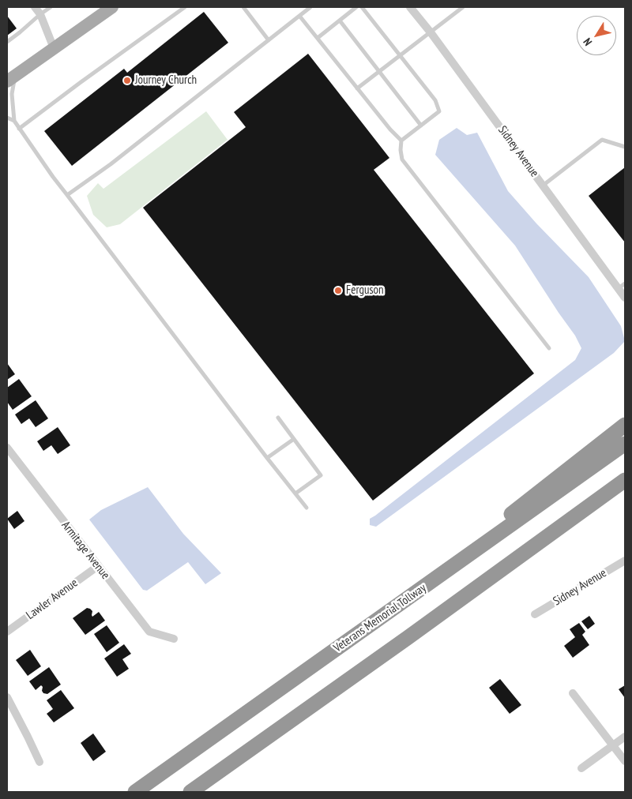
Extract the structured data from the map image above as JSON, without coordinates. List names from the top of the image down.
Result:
{
  "streets": {
    "highway": ["Veterans Memorial Tollway"],
    "street": ["Sidney Avenue", "Armitage Avenue", "Lawler Avenue"]
  },
  "crossings": [
    ["Armitage Avenue", "Lawler Avenue"]
  ],
  "places": ["Journey Church", "Ferguson"],
  "north": "bottom left"
}
